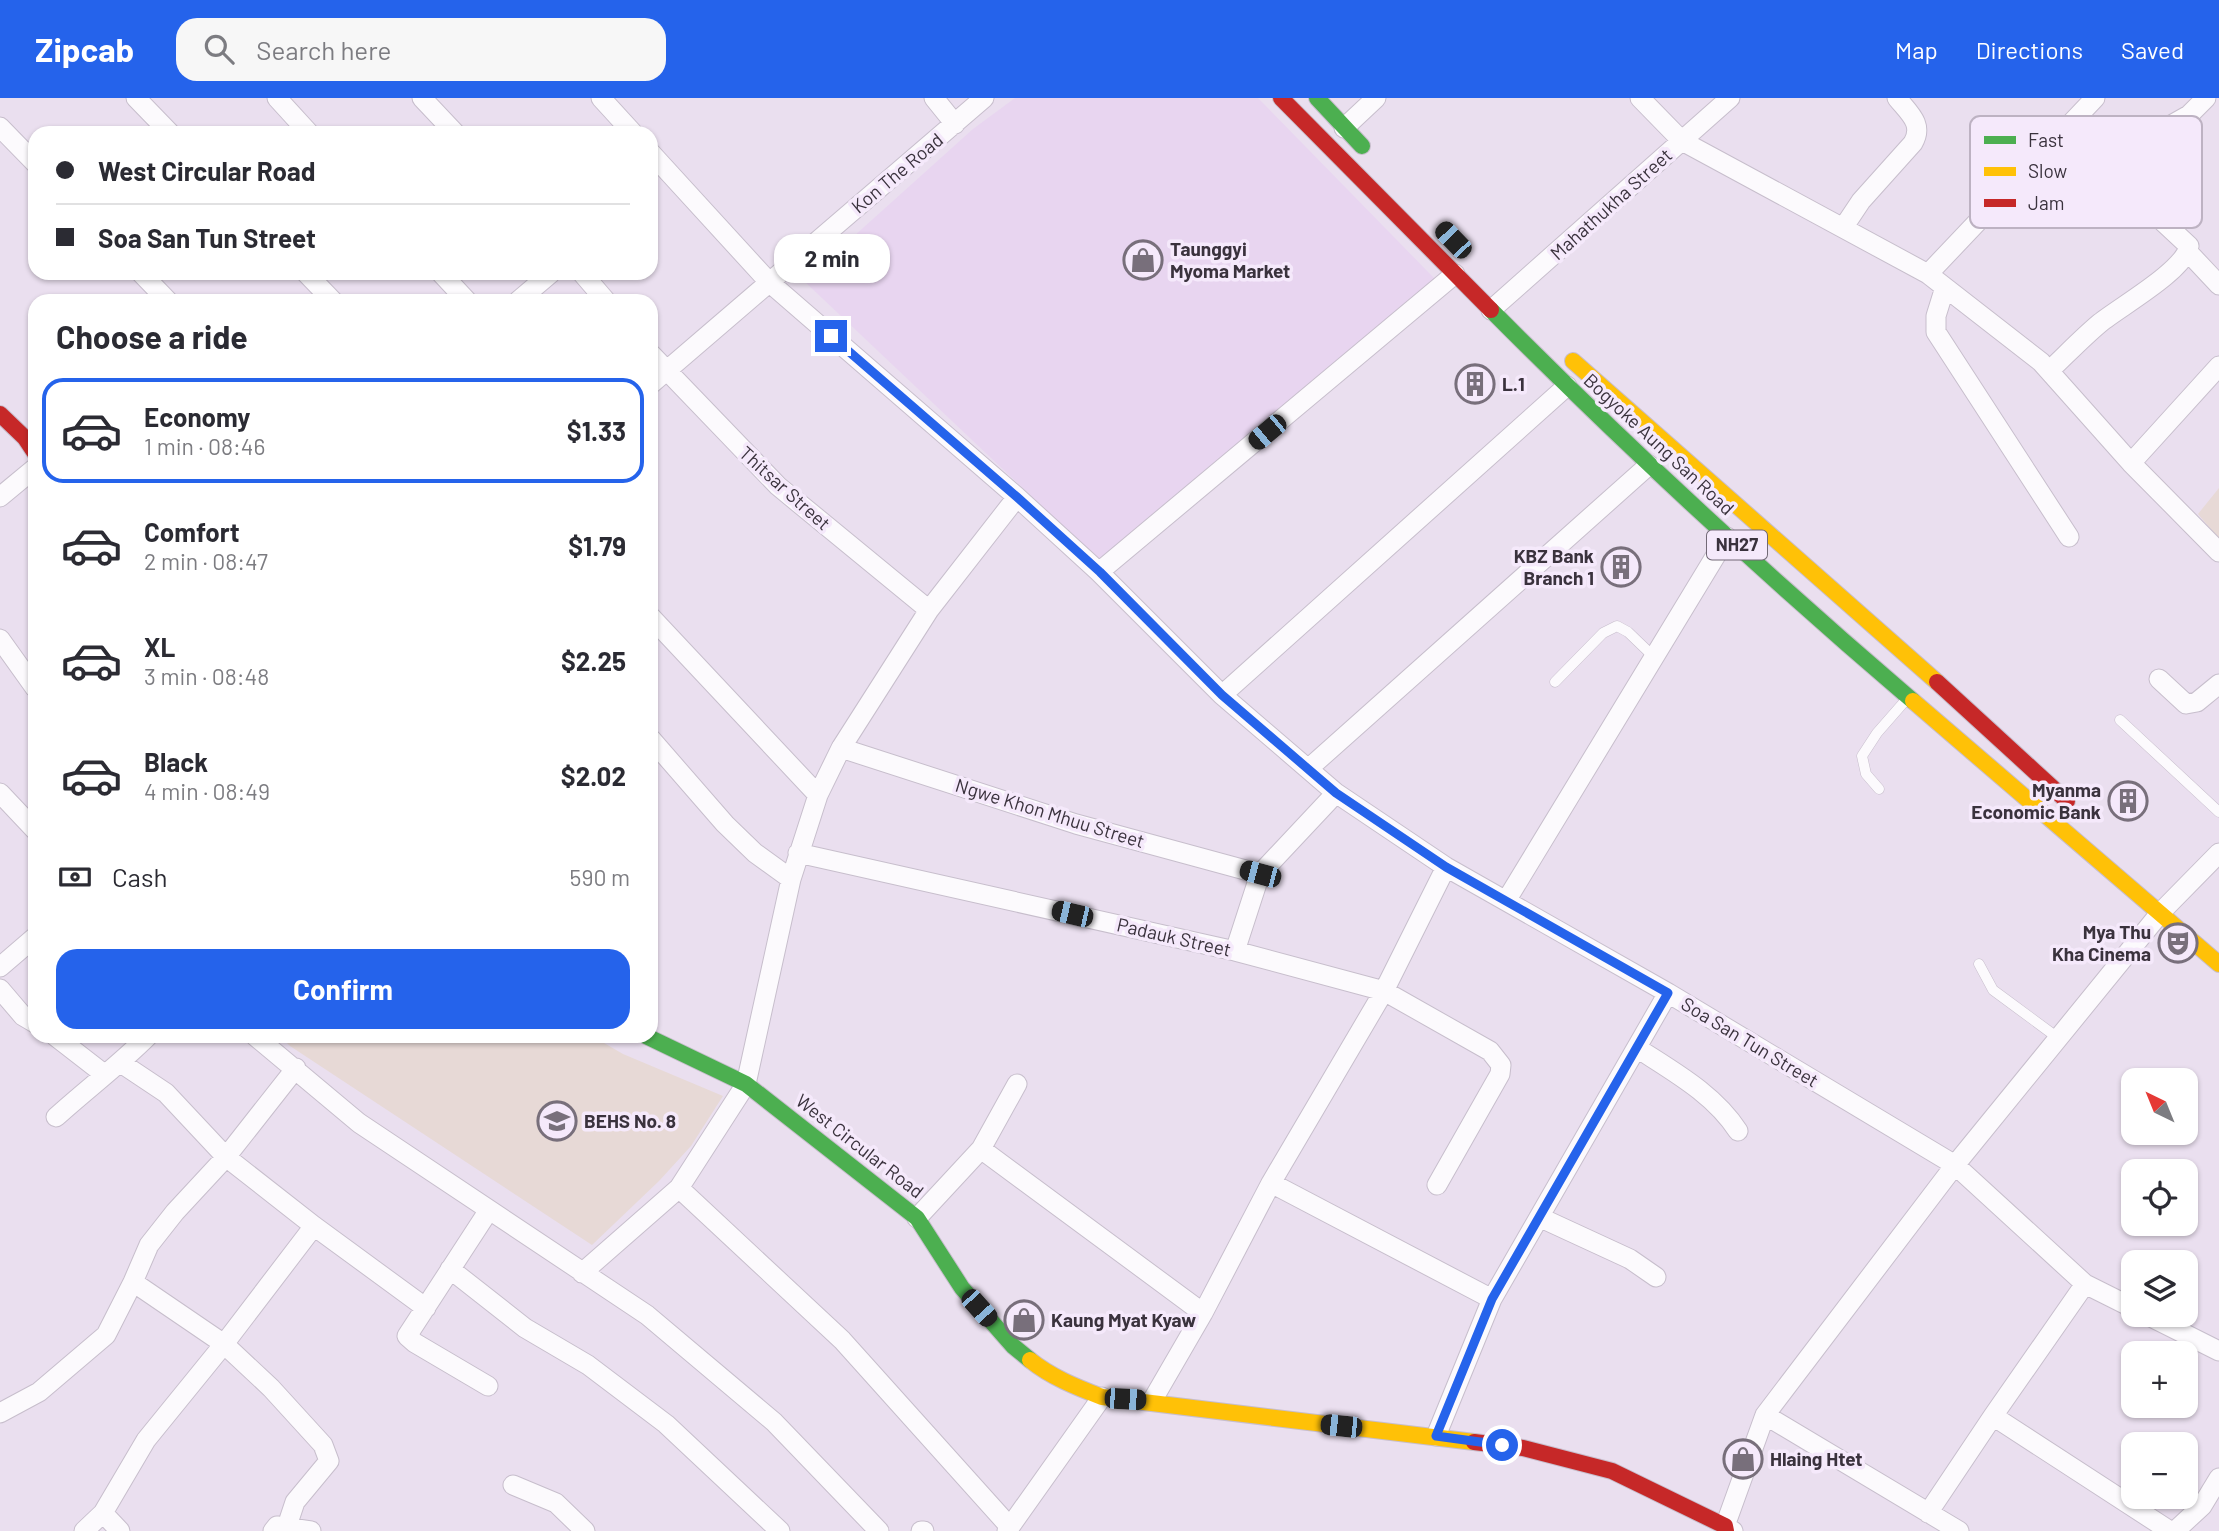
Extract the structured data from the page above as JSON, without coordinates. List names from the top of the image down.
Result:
{
  "streets": {
    "main road": ["Bogyoke Aung San Road", "NH27", "West Circular Road"],
    "street": [
      "Kon The Road",
      "Mahathukha Street",
      "Thitsar Street",
      "Ngwe Khon Mhuu Street",
      "Padauk Street",
      "Soa San Tun Street"
    ]
  },
  "crossings": [
    ["Kon The Road", "Thitsar Street"],
    ["Kon The Road", "Soa San Tun Street"],
    ["Mahathukha Street", "Bogyoke Aung San Road"]
  ],
  "places": {
    "shop": ["Taunggyi Myoma Market", "Kaung Myat Kyaw", "Hlaing Htet"],
    "building": ["L.1", "KBZ Bank Branch 1", "Myanma Economic Bank"],
    "theatre": ["Mya Thu Kha Cinema"],
    "school or university": ["BEHS No. 8"]
  },
  "legend": ["Fast", "Slow", "Jam"],
  "north": "top left",
  "page": {
    "header": "Zipcab",
    "search": "Search here",
    "nav": ["Map", "Directions", "Saved"],
    "banner": ["West Circular Road", "Soa San Tun Street"],
    "bubble": "2 min",
    "heading": "Choose a ride",
    "list": [
      {
        "name": "Economy",
        "note": "1 min · 08:46",
        "value": "$1.33"
      },
      {
        "name": "Comfort",
        "note": "2 min · 08:47",
        "value": "$1.79"
      },
      {
        "name": "XL",
        "note": "3 min · 08:48",
        "value": "$2.25"
      },
      {
        "name": "Black",
        "note": "4 min · 08:49",
        "value": "$2.02"
      }
    ],
    "pay": ["Cash", "590 m"],
    "buttons": "Confirm",
    "map_buttons": ["+", "−"]
  }
}
